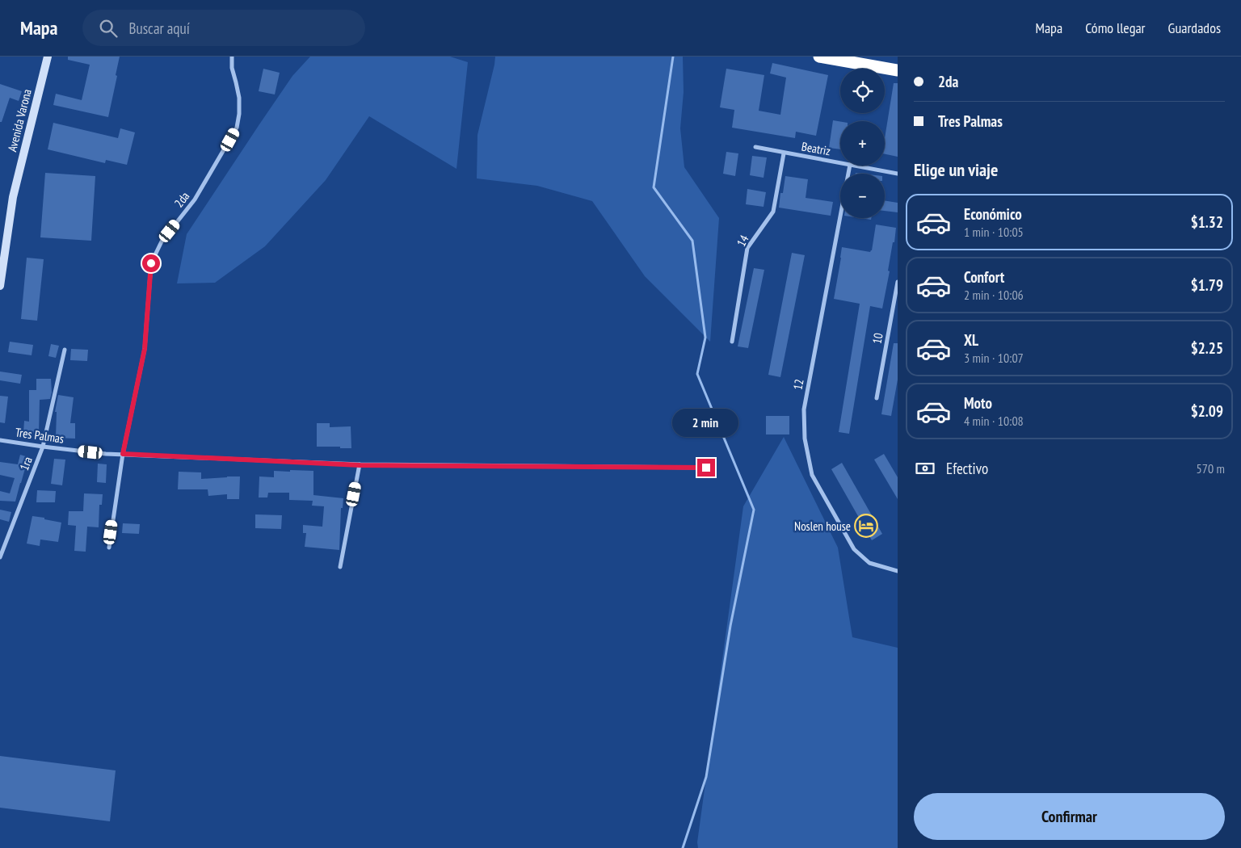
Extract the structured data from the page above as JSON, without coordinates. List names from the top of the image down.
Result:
{
  "streets": {
    "street": [
      "Avenida Varona",
      "Beatriz",
      "2da",
      "14",
      "10",
      "12",
      "Tres Palmas",
      "1ra"
    ]
  },
  "crossings": [
    ["Beatriz", "14"],
    ["2da", "Tres Palmas"],
    ["Tres Palmas", "1ra"]
  ],
  "places": {
    "hotel": ["Noslen house"]
  },
  "page": {
    "header": "Mapa",
    "search": "Buscar aquí",
    "nav": ["Mapa", "Cómo llegar", "Guardados"],
    "banner": ["2da", "Tres Palmas"],
    "map_buttons": ["+", "−"],
    "heading": "Elige un viaje",
    "list": [
      {
        "name": "Económico",
        "note": "1 min · 10:05",
        "value": "$1.32"
      },
      {
        "name": "Confort",
        "note": "2 min · 10:06",
        "value": "$1.79"
      },
      {
        "name": "XL",
        "note": "3 min · 10:07",
        "value": "$2.25"
      },
      {
        "name": "Moto",
        "note": "4 min · 10:08",
        "value": "$2.09"
      }
    ],
    "bubble": "2 min",
    "pay": ["Efectivo", "570 m"],
    "buttons": "Confirmar"
  }
}
